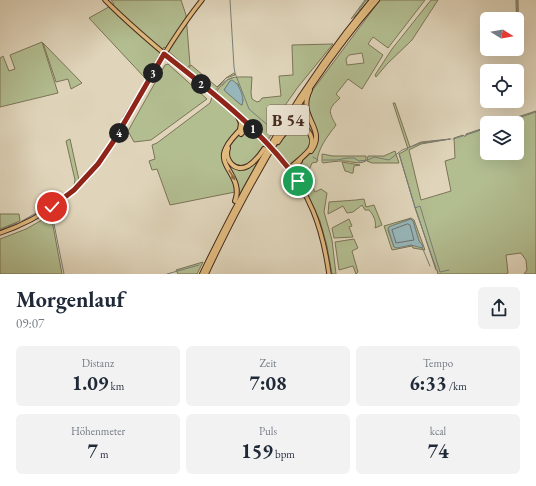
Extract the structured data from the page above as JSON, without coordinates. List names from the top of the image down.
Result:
{
  "streets": {
    "highway": ["B 54"]
  },
  "north": "right",
  "page": {
    "pins": [
      "3",
      "2",
      "1",
      "4"
    ],
    "heading": ["Morgenlauf", "09:07"],
    "stats": [
      ["Distanz", "1.09 km"],
      ["Zeit", "7:08"],
      ["Tempo", "6:33 /km"],
      ["Höhenmeter", "7 m"],
      ["Puls", "159 bpm"],
      ["kcal", "74"]
    ]
  }
}
